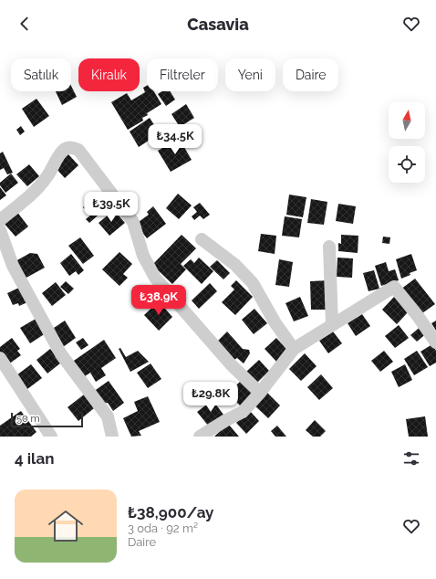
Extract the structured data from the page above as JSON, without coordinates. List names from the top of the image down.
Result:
{
  "scale_bar": "50 m",
  "north": "top",
  "page": {
    "header": "Casavia",
    "chip": [
      "Satılık",
      "Kiralık",
      "Filtreler",
      "Yeni",
      "Daire"
    ],
    "price": [
      "₺34.5K",
      "₺39.5K",
      "₺38.9K",
      "₺29.8K"
    ],
    "scale": "50 m",
    "heading": "4 ilan",
    "list": [
      {
        "name": "₺38,900/ay",
        "note": "3 oda · 92 m² · Daire"
      }
    ]
  }
}
